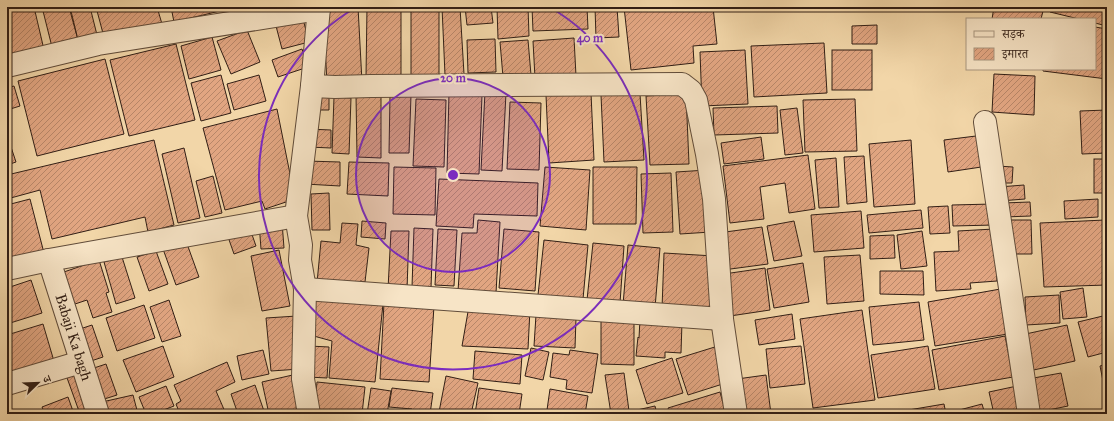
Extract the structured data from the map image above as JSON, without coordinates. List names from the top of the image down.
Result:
{
  "streets": {
    "street": ["Babaji Ka bagh"]
  },
  "legend": ["सड़क", "इमारत"],
  "north": "top right",
  "rings": ["40 m", "20 m"]
}
